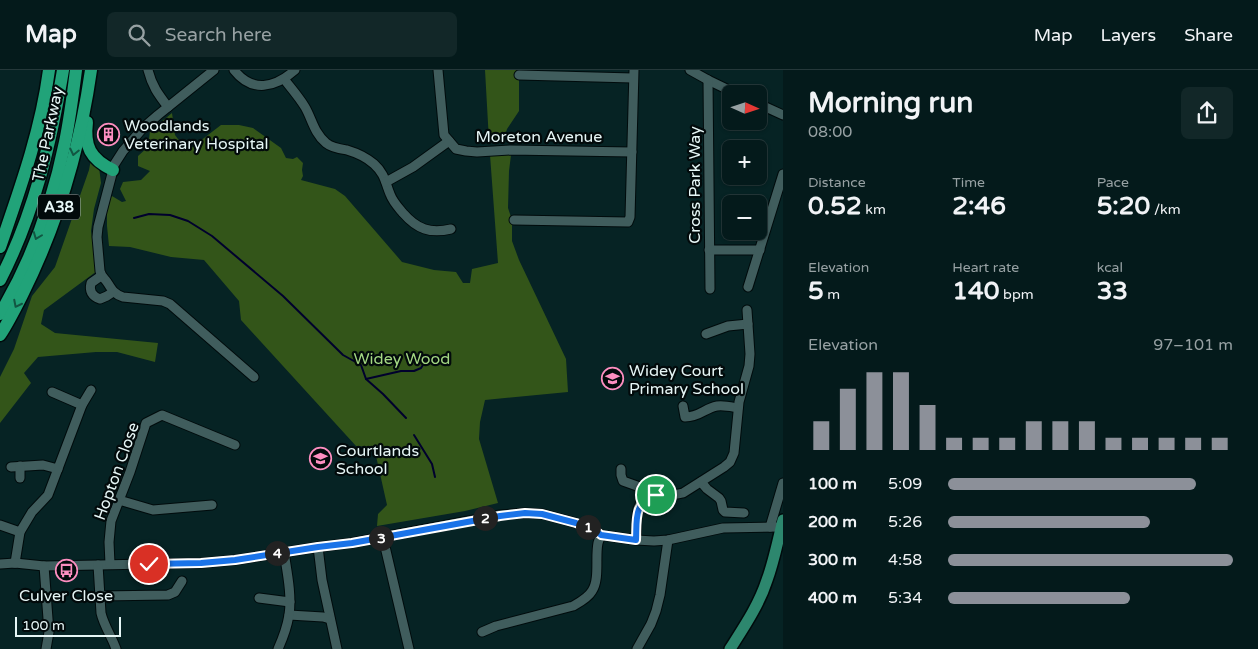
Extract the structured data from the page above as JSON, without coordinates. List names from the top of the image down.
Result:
{
  "streets": {
    "highway": ["The Parkway", "A38"],
    "street": ["Moreton Avenue", "Cross Park Way", "Hopton Close"]
  },
  "parks": ["Widey Wood"],
  "places": {
    "building": ["Woodlands Veterinary Hospital"],
    "school or university": ["Widey Court Primary School", "Courtlands School"],
    "bus stop": ["Culver Close"]
  },
  "scale_bar": "100 m",
  "north": "right",
  "page": {
    "header": "Map",
    "search": "Search here",
    "nav": ["Map", "Layers", "Share"],
    "heading": ["Morning run", "08:00"],
    "map_buttons": ["+", "−"],
    "stats": [
      ["Distance", "0.52 km"],
      ["Time", "2:46"],
      ["Pace", "5:20 /km"],
      ["Elevation", "5 m"],
      ["Heart rate", "140 bpm"],
      ["kcal", "33"]
    ],
    "chart": ["Elevation", "97–101 m"],
    "list": [
      {
        "name": "100 m",
        "note": "5:09"
      },
      {
        "name": "200 m",
        "note": "5:26"
      },
      {
        "name": "300 m",
        "note": "4:58"
      },
      {
        "name": "400 m",
        "note": "5:34"
      }
    ],
    "pins": [
      "2",
      "1",
      "3",
      "4"
    ],
    "scale": "100 m"
  }
}
